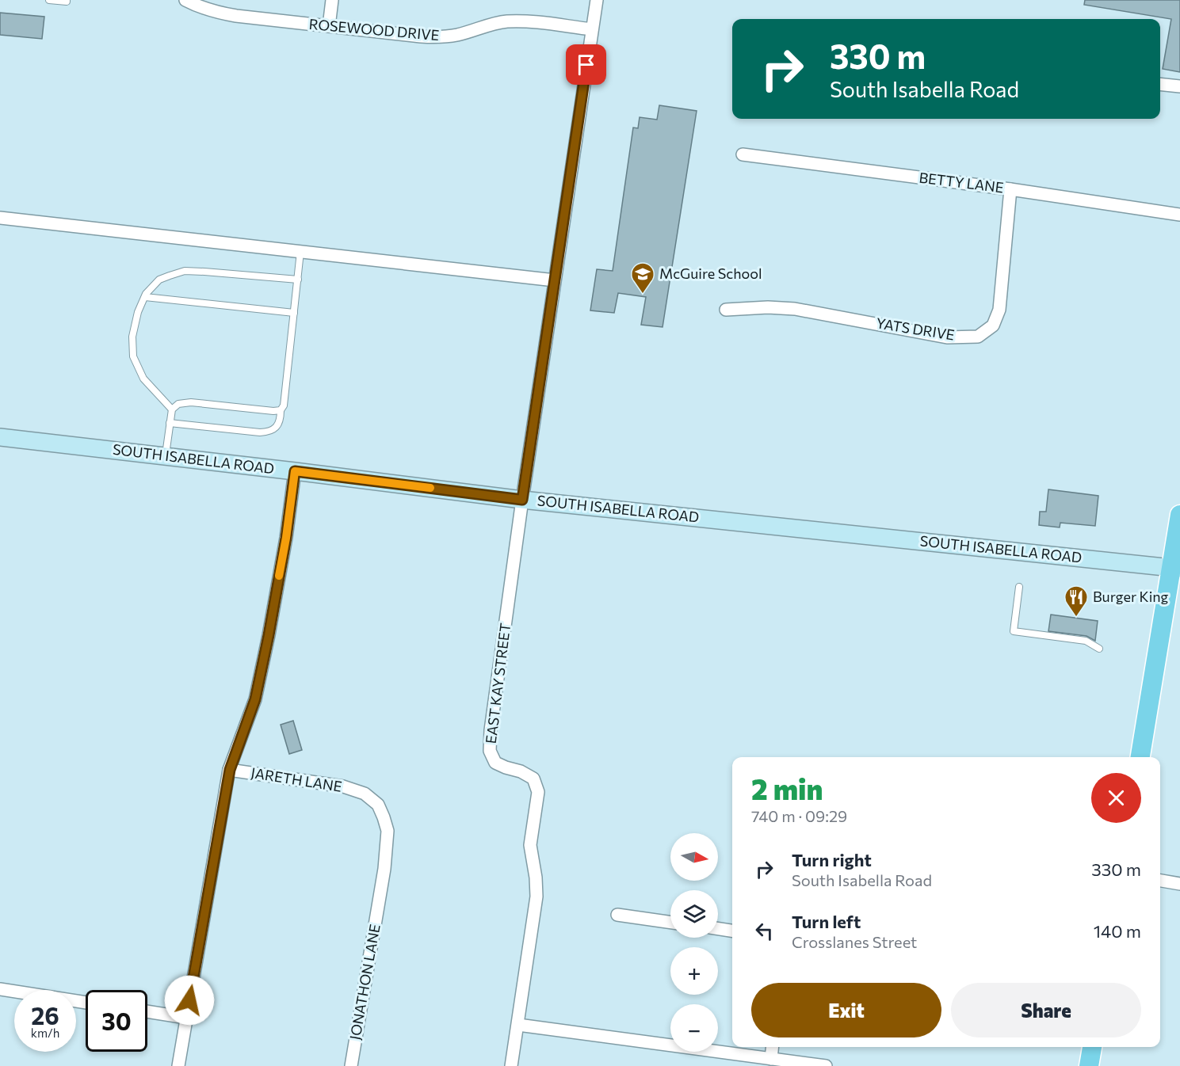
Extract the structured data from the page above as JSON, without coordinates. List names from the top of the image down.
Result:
{
  "streets": {
    "main road": ["SOUTH ISABELLA ROAD"],
    "street": [
      "ROSEWOOD DRIVE",
      "BETTY LANE",
      "YATS DRIVE",
      "EAST KAY STREET",
      "JARETH LANE",
      "JONATHON LANE"
    ]
  },
  "crossings": [
    ["ROSEWOOD DRIVE", "EAST KAY STREET"],
    ["BETTY LANE", "YATS DRIVE"],
    ["SOUTH ISABELLA ROAD", "EAST KAY STREET"],
    ["JARETH LANE", "JONATHON LANE"]
  ],
  "places": {
    "school or university": ["McGuire School"],
    "restaurant": ["Burger King"]
  },
  "north": "right",
  "page": {
    "turn": ["330 m", "South Isabella Road"],
    "heading": ["2 min", "740 m · 09:29"],
    "map_buttons": ["+", "−"],
    "list": [
      {
        "name": "Turn right",
        "note": "South Isabella Road",
        "value": "330 m"
      },
      {
        "name": "Turn left",
        "note": "Crosslanes Street",
        "value": "140 m"
      }
    ],
    "buttons": ["Exit", "Share"],
    "speed": "26 km/h",
    "limit": "30"
  }
}
